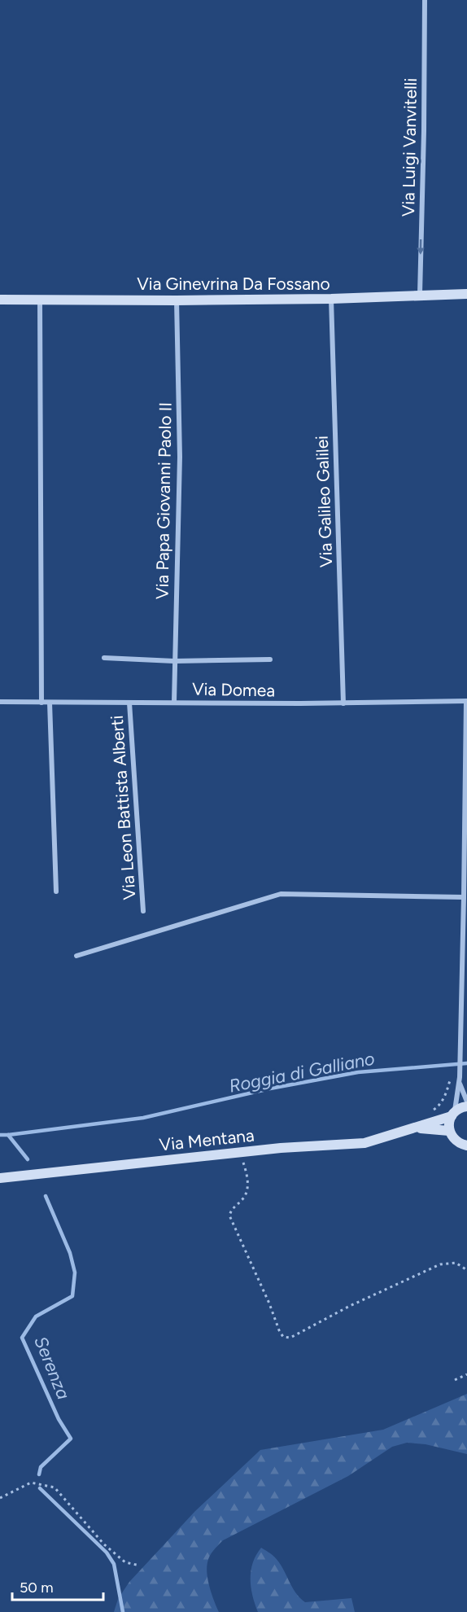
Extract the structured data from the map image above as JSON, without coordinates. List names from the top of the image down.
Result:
{
  "streets": {
    "street": [
      "Via Luigi Vanvitelli",
      "Via Ginevrina Da Fossano",
      "Via Papa Giovanni Paolo II",
      "Via Galileo Galilei",
      "Via Domea",
      "Via Leon Battista Alberti",
      "Via Mentana"
    ]
  },
  "crossings": [
    ["Via Luigi Vanvitelli", "Via Ginevrina Da Fossano"],
    ["Via Ginevrina Da Fossano", "Via Papa Giovanni Paolo II"],
    ["Via Ginevrina Da Fossano", "Via Galileo Galilei"],
    ["Via Papa Giovanni Paolo II", "Via Domea"],
    ["Via Galileo Galilei", "Via Domea"],
    ["Via Domea", "Via Leon Battista Alberti"]
  ],
  "one_way": ["Via Luigi Vanvitelli"],
  "water": ["Roggia di Galliano", "Serenza"],
  "scale_bar": "50 m"
}
